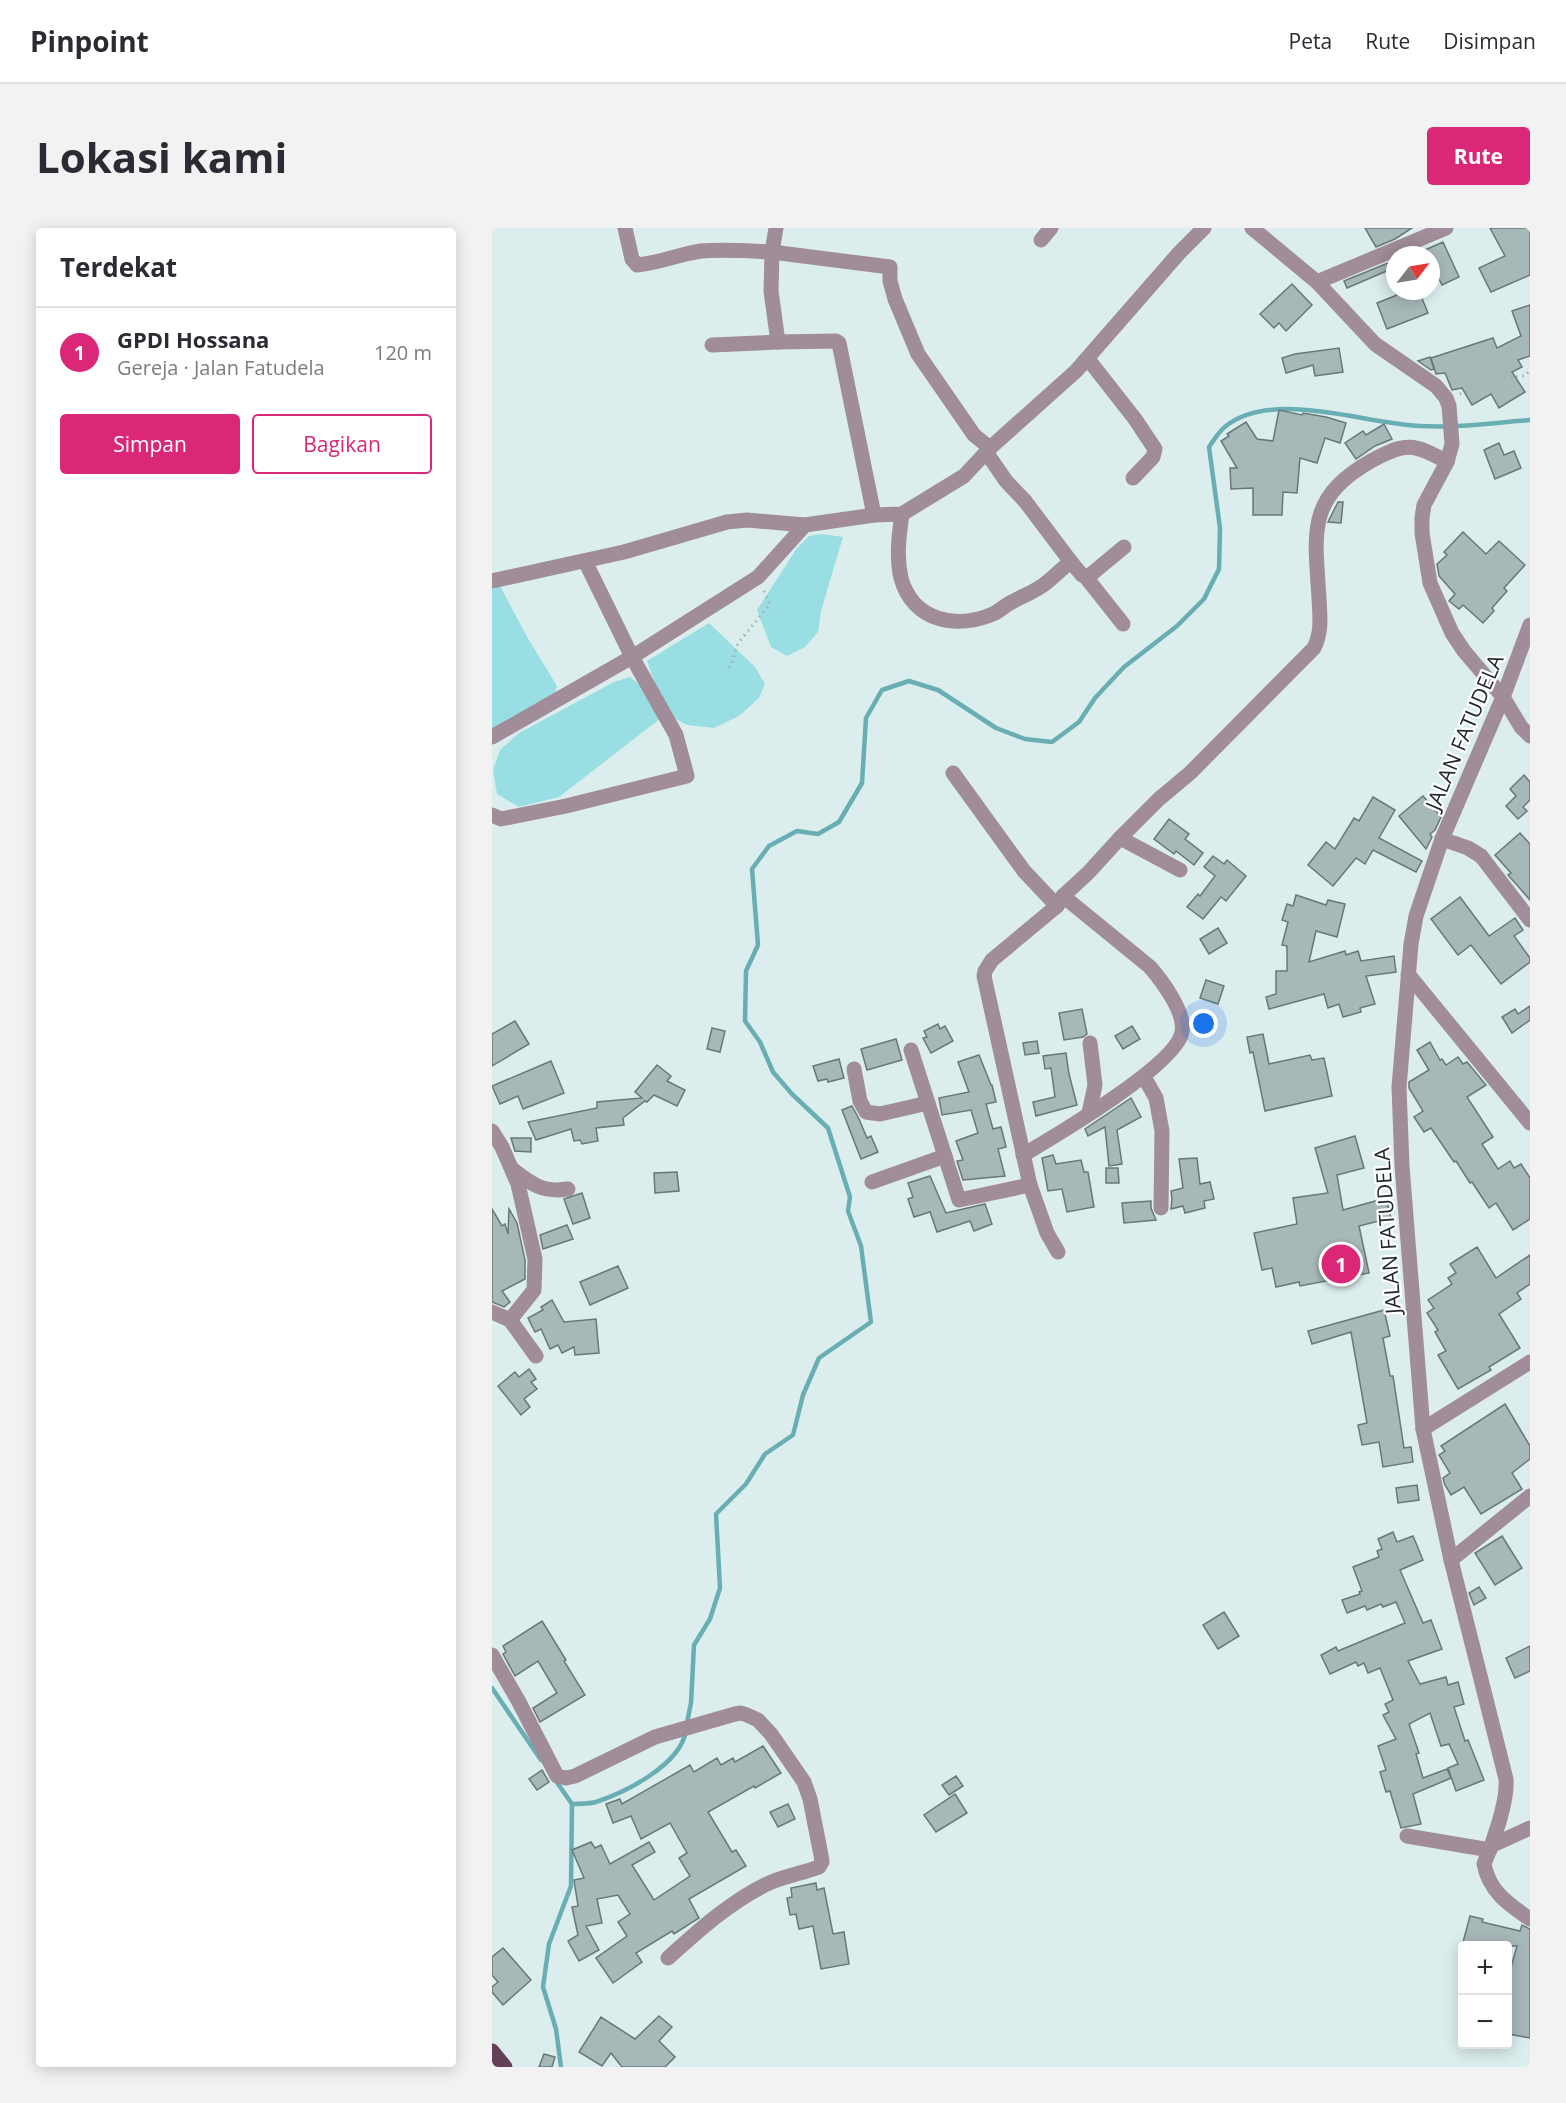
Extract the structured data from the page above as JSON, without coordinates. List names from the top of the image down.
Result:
{
  "streets": {
    "street": ["JALAN FATUDELA"]
  },
  "north": "top right",
  "page": {
    "header": "Pinpoint",
    "nav": ["Peta", "Rute", "Disimpan"],
    "buttons": [
      "Rute",
      ["Simpan", "Bagikan"]
    ],
    "title": "Lokasi kami",
    "heading": "Terdekat",
    "list": [
      {
        "mark": "1",
        "name": "GPDI Hossana",
        "note": "Gereja · Jalan Fatudela",
        "value": "120 m"
      }
    ],
    "pins": "1",
    "map_buttons": ["+", "−"]
  }
}
